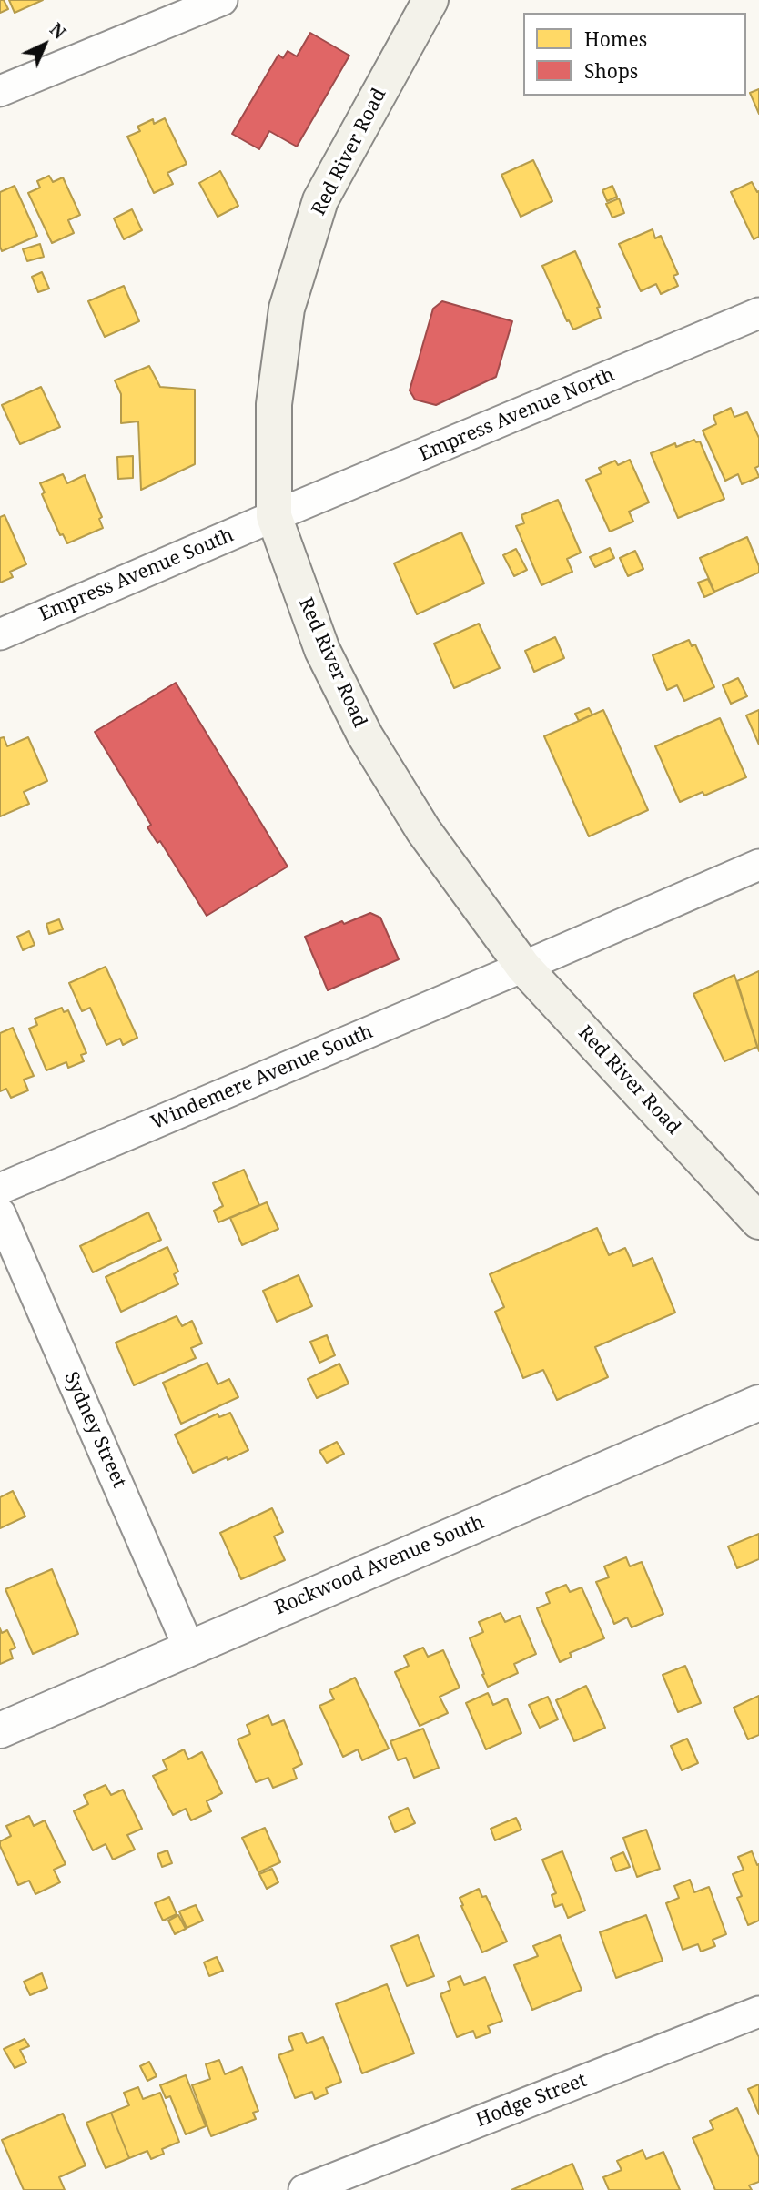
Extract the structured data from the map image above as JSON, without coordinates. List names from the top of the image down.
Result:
{
  "streets": {
    "main road": ["Red River Road"],
    "street": [
      "Empress Avenue North",
      "Empress Avenue South",
      "Windemere Avenue South",
      "Sydney Street",
      "Rockwood Avenue South",
      "Hodge Street"
    ]
  },
  "crossings": [
    ["Red River Road", "Empress Avenue North"],
    ["Red River Road", "Empress Avenue South"],
    ["Red River Road", "Windemere Avenue South"],
    ["Empress Avenue North", "Empress Avenue South"],
    ["Sydney Street", "Rockwood Avenue South"]
  ],
  "legend": ["Homes", "Shops"],
  "north": "top right"
}
